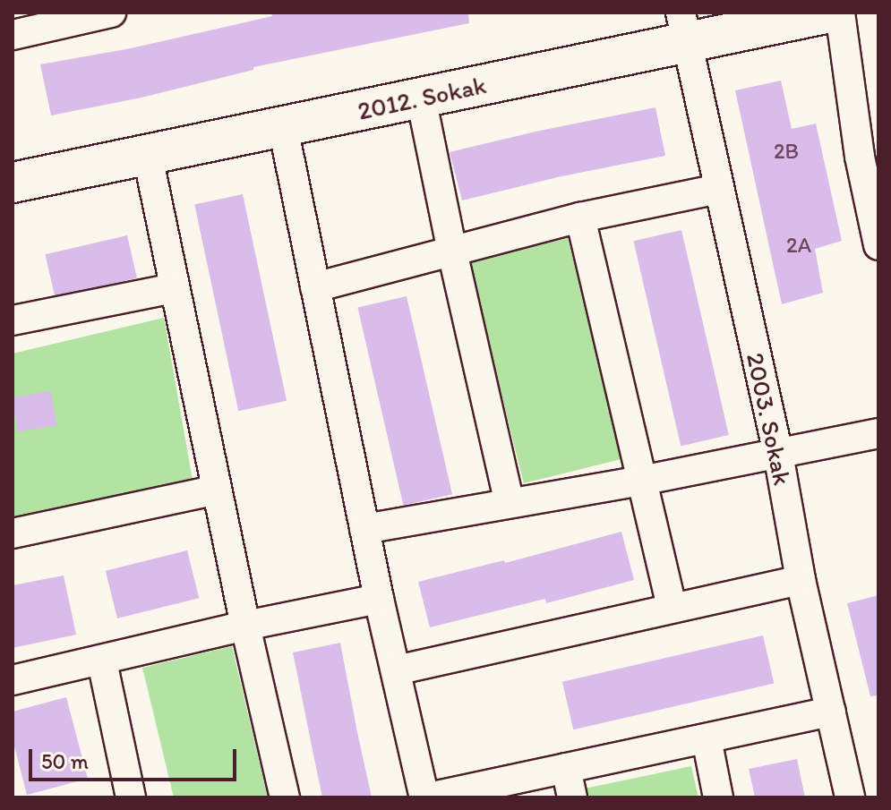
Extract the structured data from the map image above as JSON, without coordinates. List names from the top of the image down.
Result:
{
  "streets": {
    "street": ["2012. Sokak", "2003. Sokak"]
  },
  "crossings": [
    ["2012. Sokak", "2003. Sokak"]
  ],
  "house_numbers": ["2B", "2A"],
  "scale_bar": "50 m"
}
